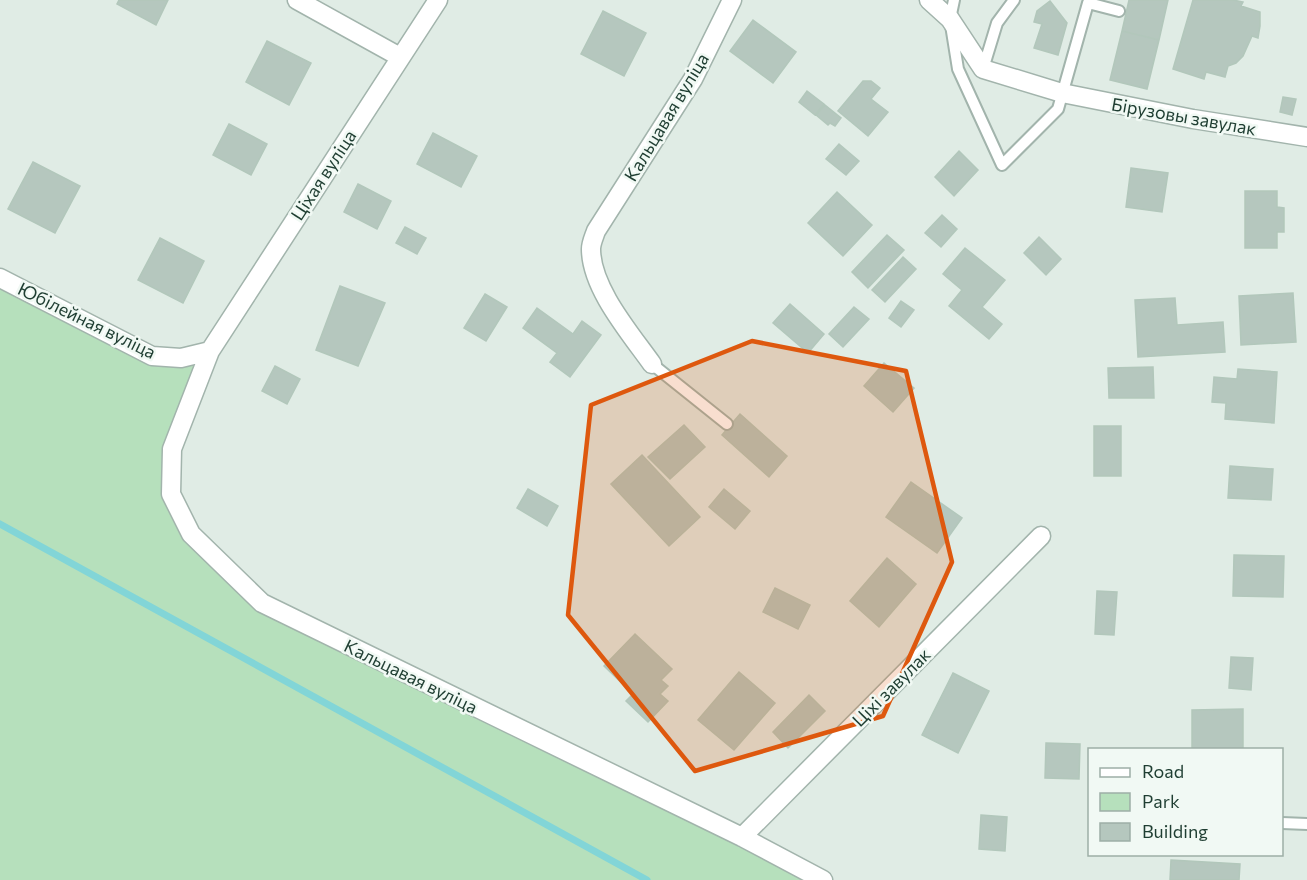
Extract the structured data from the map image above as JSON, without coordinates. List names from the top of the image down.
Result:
{
  "streets": {
    "street": [
      "Бірузовы завулак",
      "Кальцавая вуліца",
      "Ціхая вуліца",
      "Юбілейная вуліца",
      "Ціхі завулак"
    ]
  },
  "crossings": [
    ["Кальцавая вуліца", "Ціхая вуліца"],
    ["Кальцавая вуліца", "Юбілейная вуліца"],
    ["Кальцавая вуліца", "Ціхі завулак"],
    ["Ціхая вуліца", "Юбілейная вуліца"]
  ],
  "legend": ["Road", "Park", "Building"]
}
